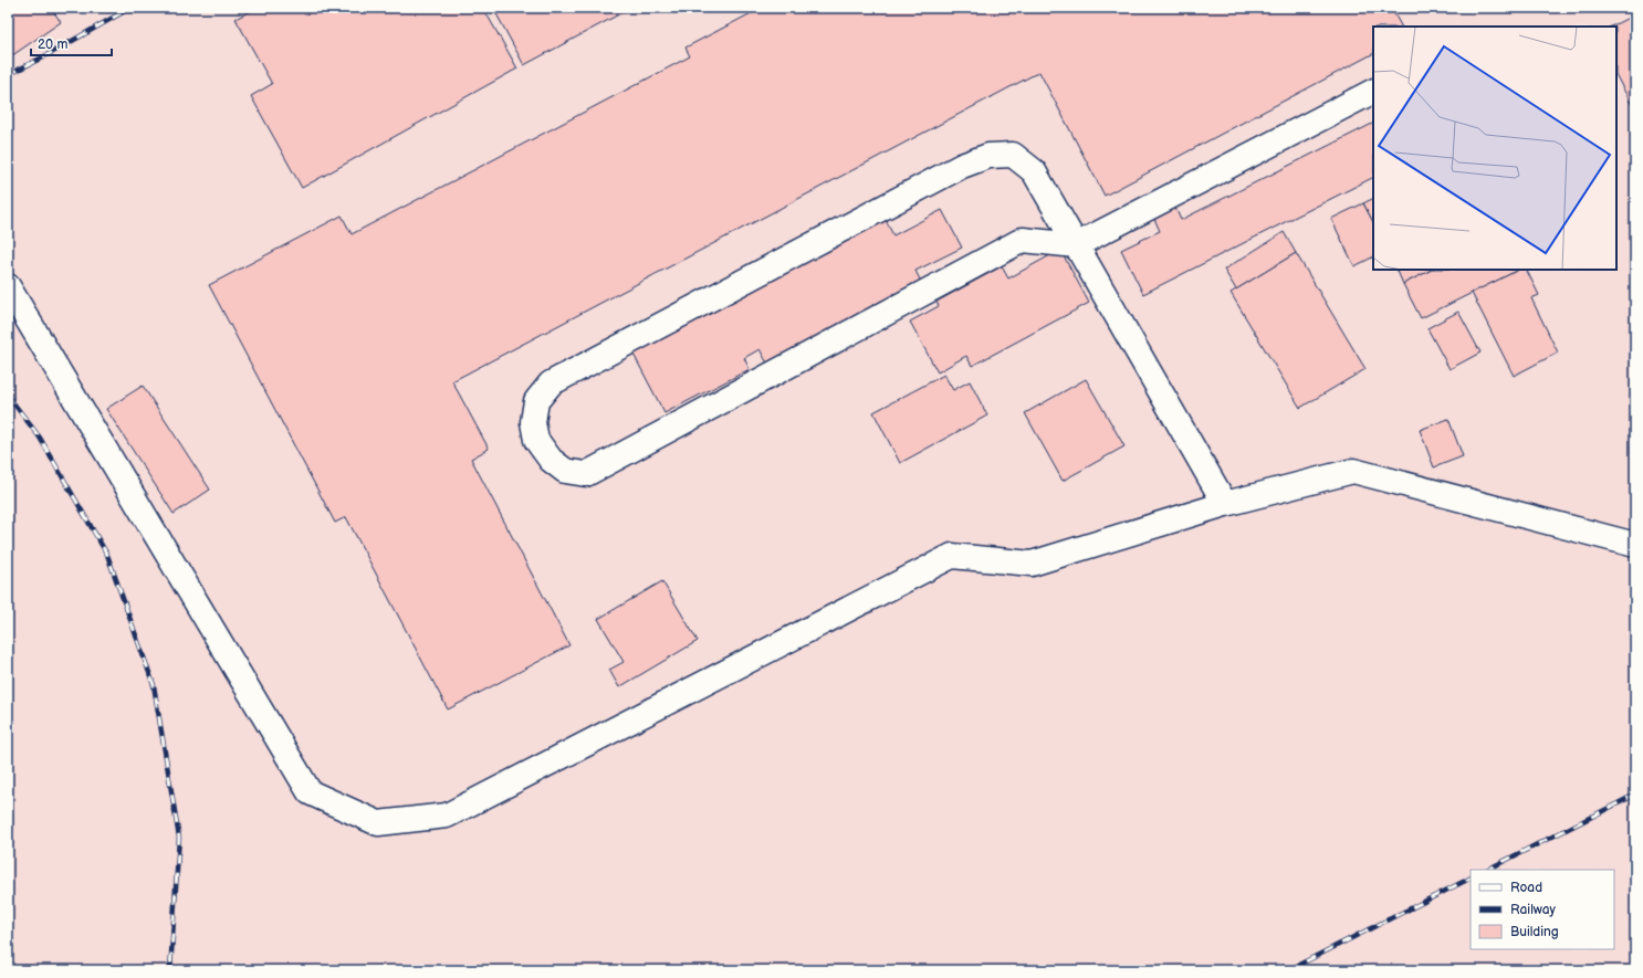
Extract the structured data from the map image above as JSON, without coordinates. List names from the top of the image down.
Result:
{
  "legend": ["Road", "Railway", "Building"],
  "scale_bar": "20 m"
}
